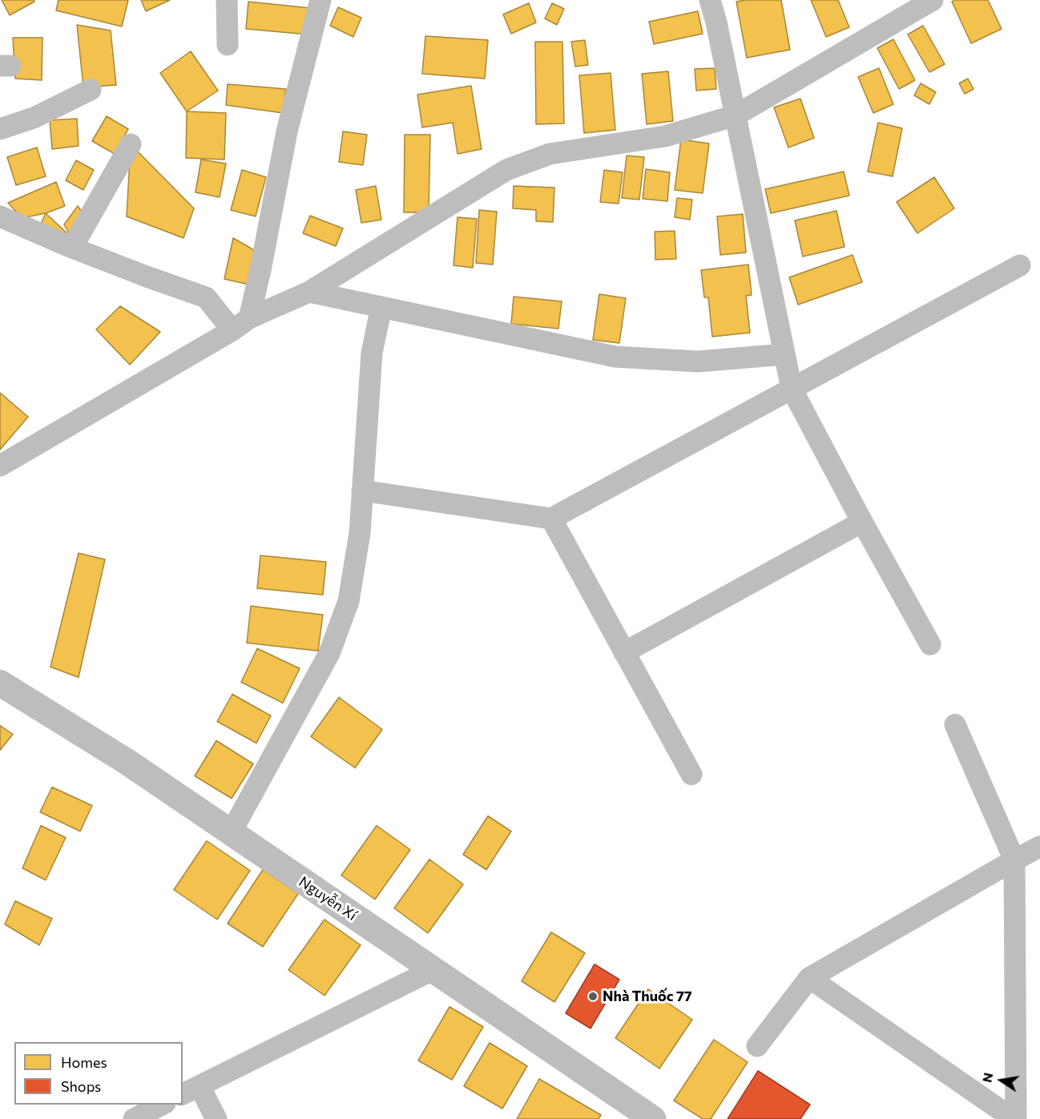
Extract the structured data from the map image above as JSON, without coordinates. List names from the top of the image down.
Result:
{
  "streets": {
    "street": ["Nguyễn Xí"]
  },
  "places": ["Nhà Thuốc 77"],
  "legend": ["Homes", "Shops"],
  "north": "left"
}
